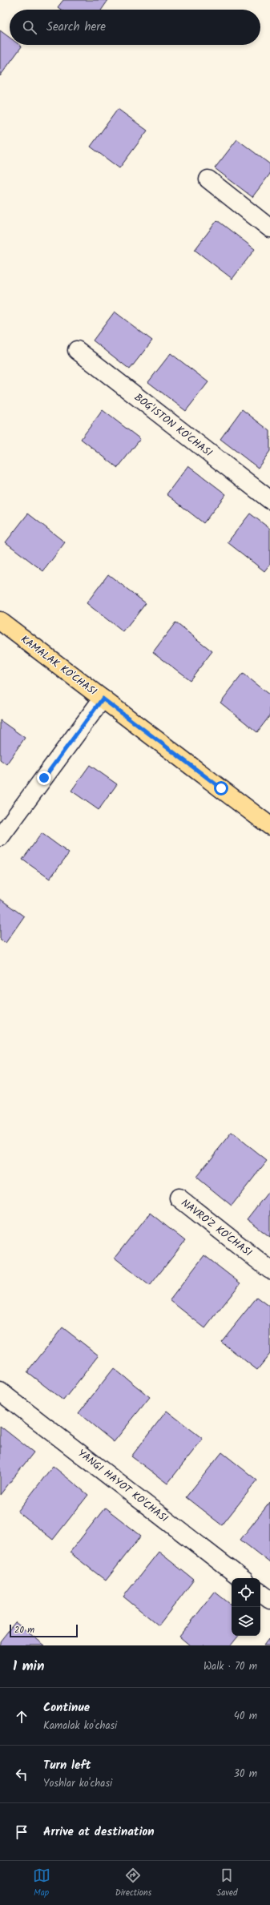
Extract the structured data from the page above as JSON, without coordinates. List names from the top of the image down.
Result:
{
  "streets": {
    "main road": ["KAMALAK KO'CHASI"],
    "street": ["BOG'ISTON KO'CHASI", "NAVRO'Z KO'CHASI", "YANGI HAYOT KO'CHASI"]
  },
  "scale_bar": "20 m",
  "page": {
    "search": "Search here",
    "scale": "20 m",
    "heading": ["1 min", "Walk · 70 m"],
    "list": [
      ["Continue", "Kamalak ko'chasi", "40 m"],
      ["Turn left", "Yoshlar ko'chasi", "30 m"],
      "Arrive at destination"
    ],
    "nav": ["Map", "Directions", "Saved"]
  }
}
